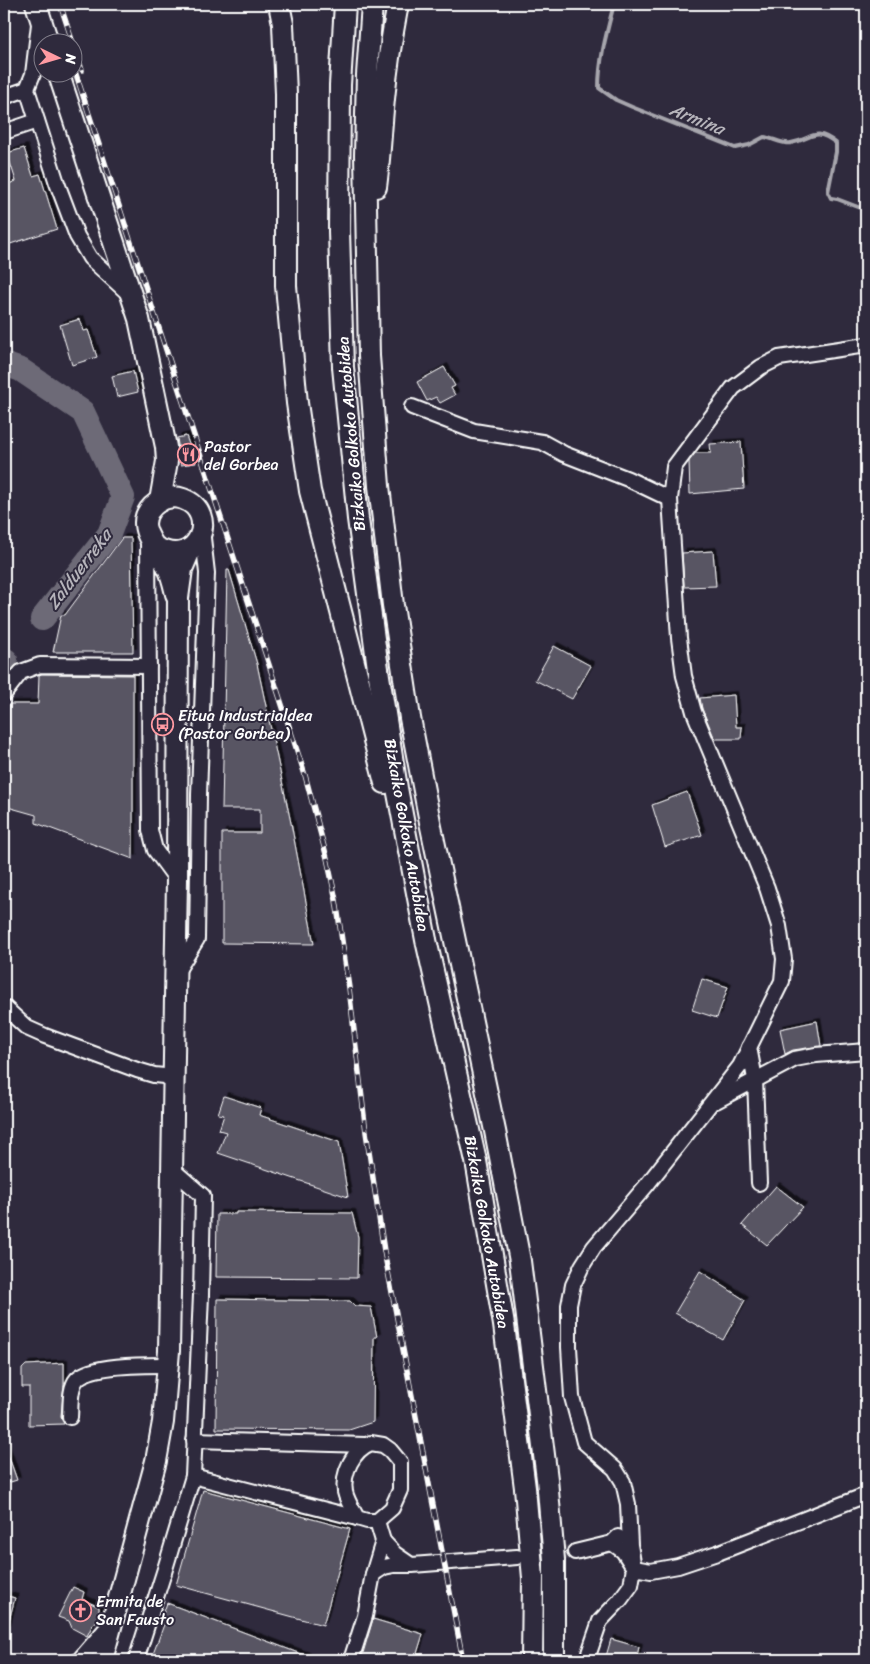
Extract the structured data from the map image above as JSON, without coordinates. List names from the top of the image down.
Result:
{
  "streets": {
    "highway": ["Bizkaiko Golkoko Autobidea"]
  },
  "water": ["Armina", "Zalduerreka"],
  "places": {
    "restaurant": ["Pastor del Gorbea"],
    "bus stop": ["Eitua Industrialdea (Pastor Gorbea)"],
    "church": ["Ermita de San Fausto"]
  },
  "north": "right"
}
